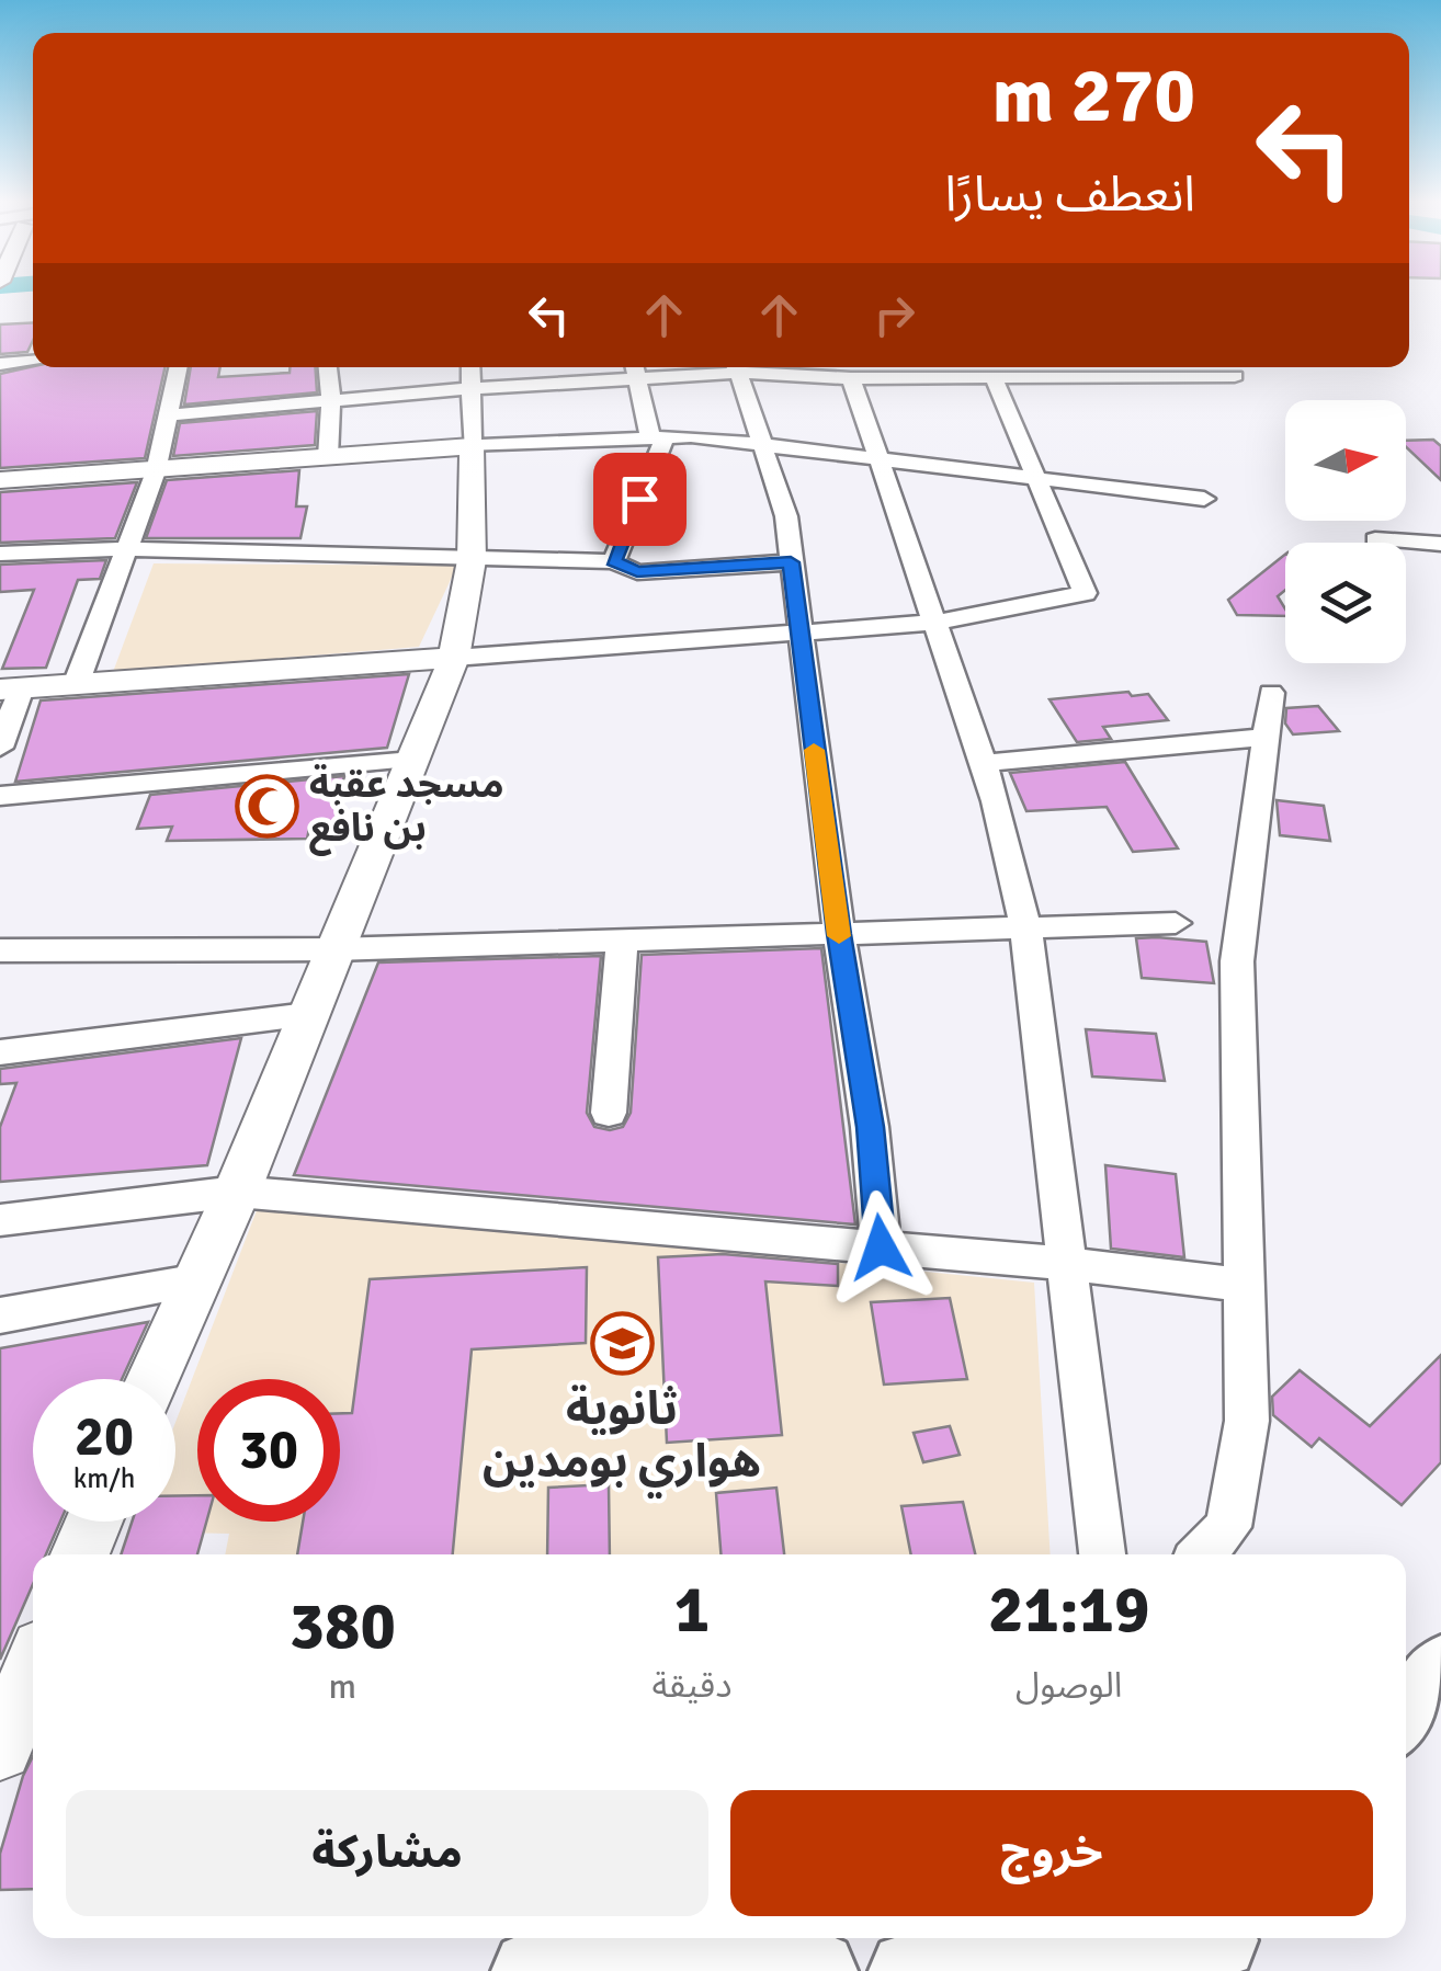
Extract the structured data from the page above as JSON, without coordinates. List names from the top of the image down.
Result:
{
  "places": {
    "mosque": ["مسجد عقبة بن نافع"],
    "school or university": ["ثانوية هواري بومدين"]
  },
  "north": "right",
  "page": {
    "turn": ["270 m", "انعطف يسارًا"],
    "speed": "20 km/h",
    "limit": "30",
    "eta": [
      "21:19",
      "الوصول",
      "1",
      "دقيقة",
      "380",
      "m"
    ],
    "buttons": ["خروج", "مشاركة"]
  }
}
